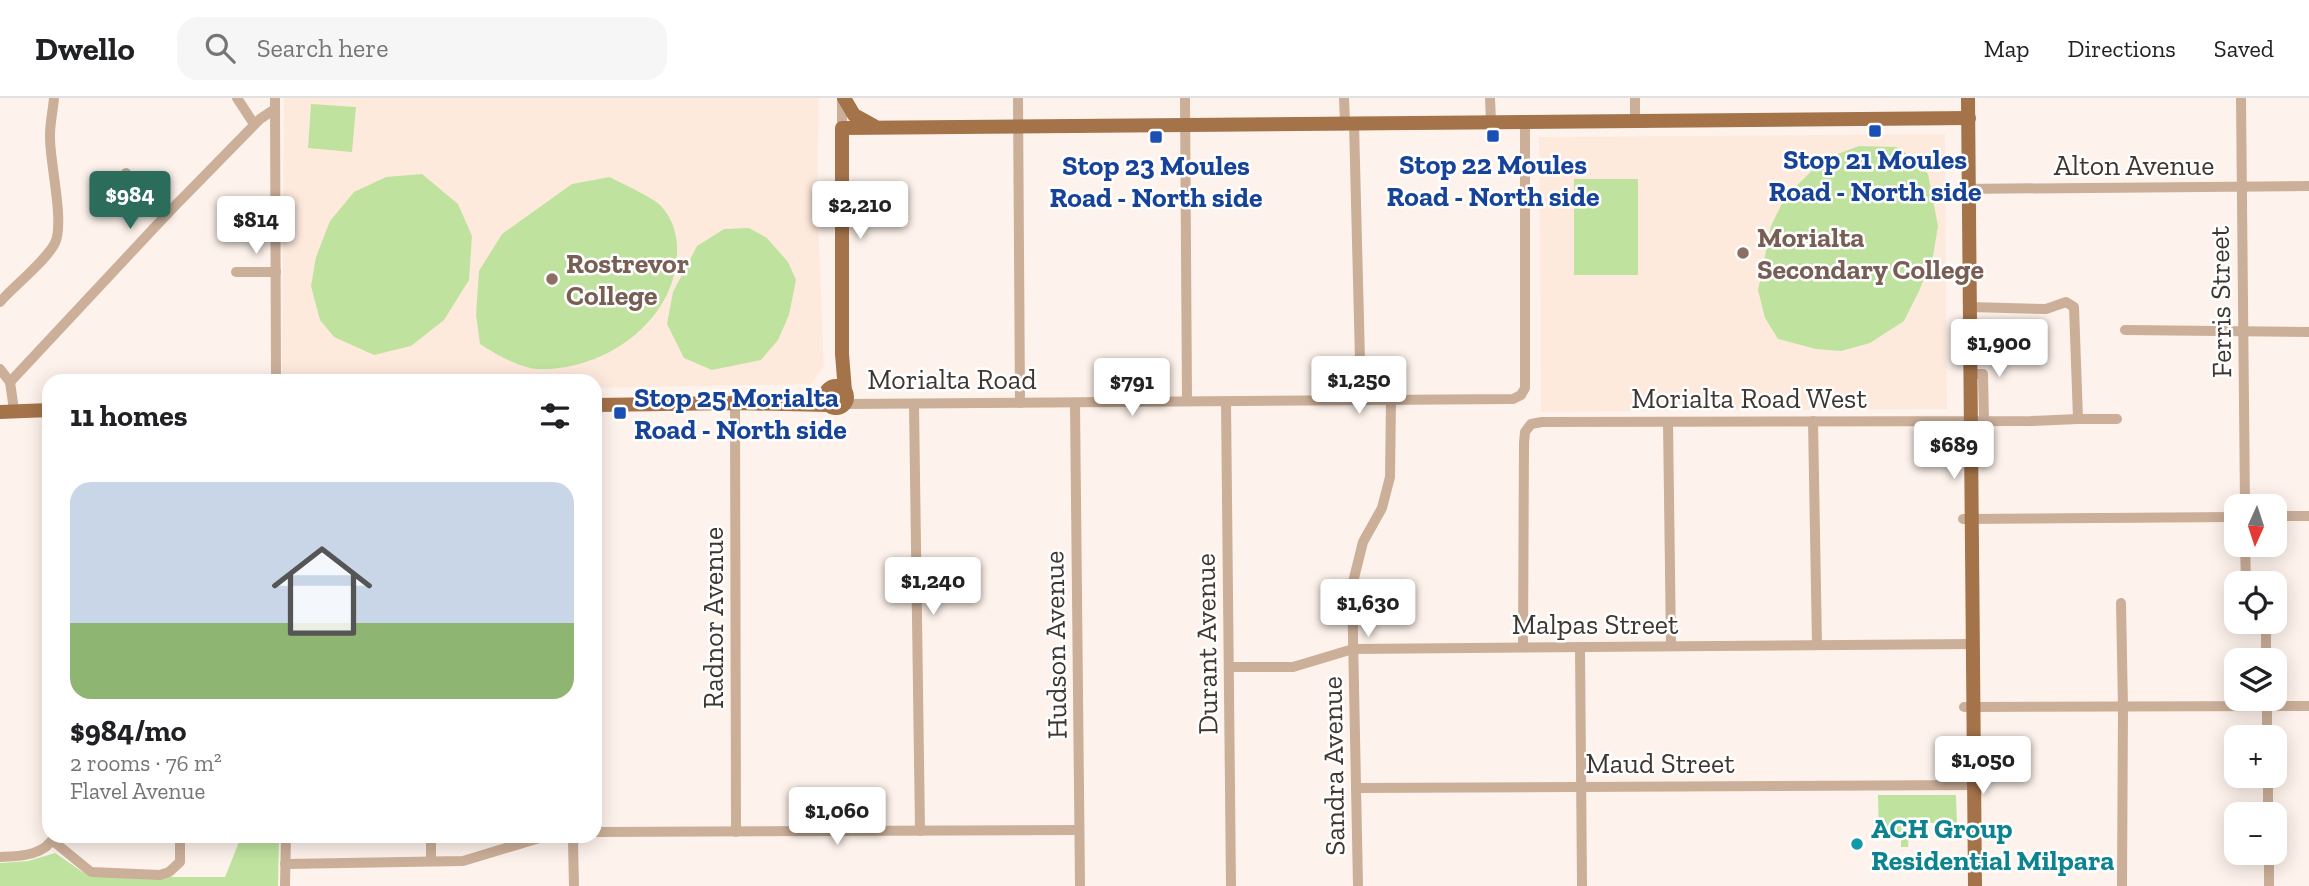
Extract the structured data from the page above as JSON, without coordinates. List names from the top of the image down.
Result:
{
  "streets": {
    "main road": ["Morialta Road"],
    "street": [
      "Alton Avenue",
      "Ferris Street",
      "Morialta Road West",
      "Radnor Avenue",
      "Malpas Street",
      "Durant Avenue",
      "Hudson Avenue",
      "Maud Street",
      "Sandra Avenue"
    ]
  },
  "crossings": [
    ["Alton Avenue", "Ferris Street"],
    ["Morialta Road", "Radnor Avenue"],
    ["Morialta Road", "Durant Avenue"],
    ["Morialta Road", "Hudson Avenue"],
    ["Morialta Road", "Sandra Avenue"],
    ["Morialta Road West", "Malpas Street"],
    ["Malpas Street", "Durant Avenue"],
    ["Malpas Street", "Sandra Avenue"],
    ["Maud Street", "Sandra Avenue"]
  ],
  "places": {
    "transit": [
      "Stop 21 Moules Road - North side",
      "Stop 22 Moules Road - North side",
      "Stop 23 Moules Road - North side",
      "Stop 25 Morialta Road - North side"
    ],
    "other": ["Morialta Secondary College", "Rostrevor College", "ACH Group Residential Milpara"]
  },
  "north": "bottom",
  "page": {
    "header": "Dwello",
    "search": "Search here",
    "nav": ["Map", "Directions", "Saved"],
    "price": [
      "$984",
      "$2,210",
      "$814",
      "$1,900",
      "$1,250",
      "$791",
      "$689",
      "$1,240",
      "$1,630",
      "$1,050",
      "$1,060"
    ],
    "heading": "11 homes",
    "list": [
      {
        "name": "$984/mo",
        "note": "2 rooms · 76 m² · Flavel Avenue"
      }
    ],
    "map_buttons": ["+", "−"]
  }
}
